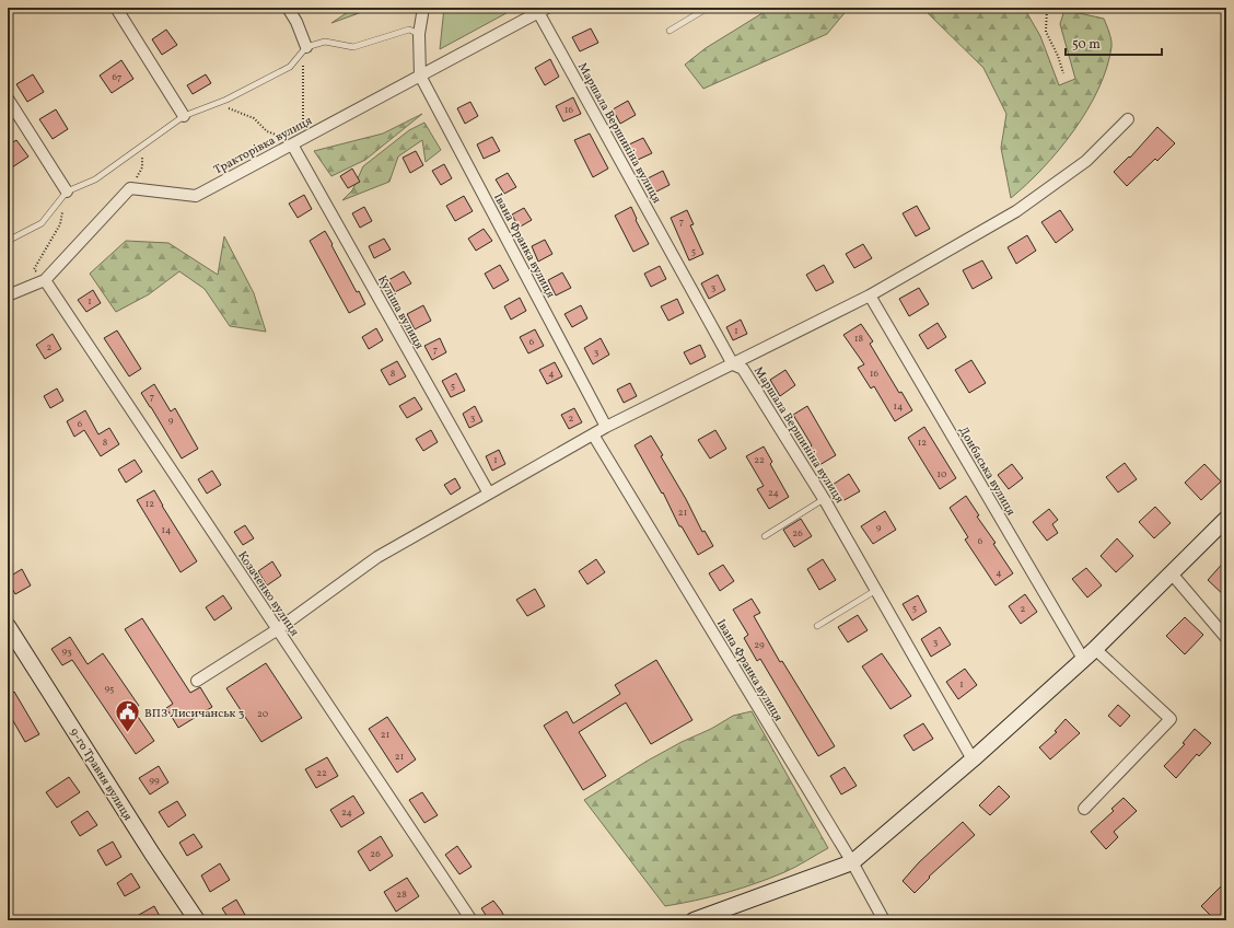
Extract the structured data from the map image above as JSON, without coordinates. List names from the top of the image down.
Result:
{
  "streets": {
    "main road": ["9-го Травня вулиця"],
    "street": [
      "Маршала Вершиніна вулиця",
      "Тракторівка вулиця",
      "Івана Франка вулиця",
      "Куліша вулиця",
      "Донбаська вулиця",
      "Козаченко вулиця"
    ]
  },
  "crossings": [
    ["Маршала Вершиніна вулиця", "Тракторівка вулиця"],
    ["Тракторівка вулиця", "Івана Франка вулиця"],
    ["Тракторівка вулиця", "Куліша вулиця"]
  ],
  "places": {
    "public building": ["ВПЗ Лисичанськ 3"]
  },
  "house_numbers": [
    "67",
    "16",
    "7",
    "5",
    "3",
    "1",
    "1",
    "18",
    "6",
    "2",
    "7",
    "3",
    "8",
    "4",
    "16",
    "5",
    "7",
    "14",
    "3",
    "2",
    "9",
    "6",
    "8",
    "12",
    "1",
    "22",
    "10",
    "24",
    "12",
    "21",
    "9",
    "14",
    "26",
    "6",
    "4",
    "5",
    "2",
    "3",
    "29",
    "93",
    "1",
    "95",
    "20",
    "21",
    "21",
    "22",
    "99",
    "24",
    "26",
    "28"
  ],
  "scale_bar": "50 m"
}
